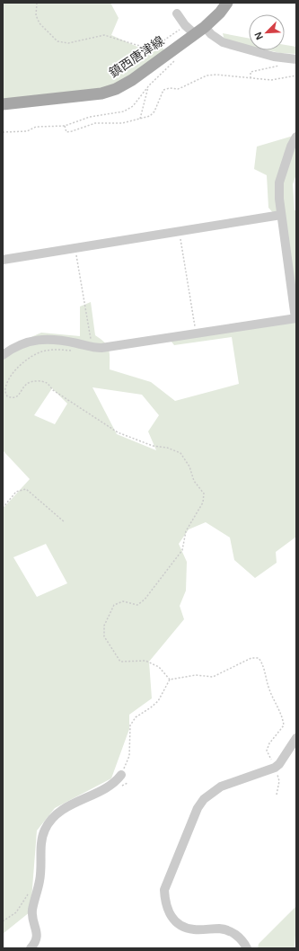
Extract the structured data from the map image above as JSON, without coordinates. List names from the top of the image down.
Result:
{
  "streets": {
    "main road": ["鎮西唐津線"]
  },
  "north": "bottom left"
}
